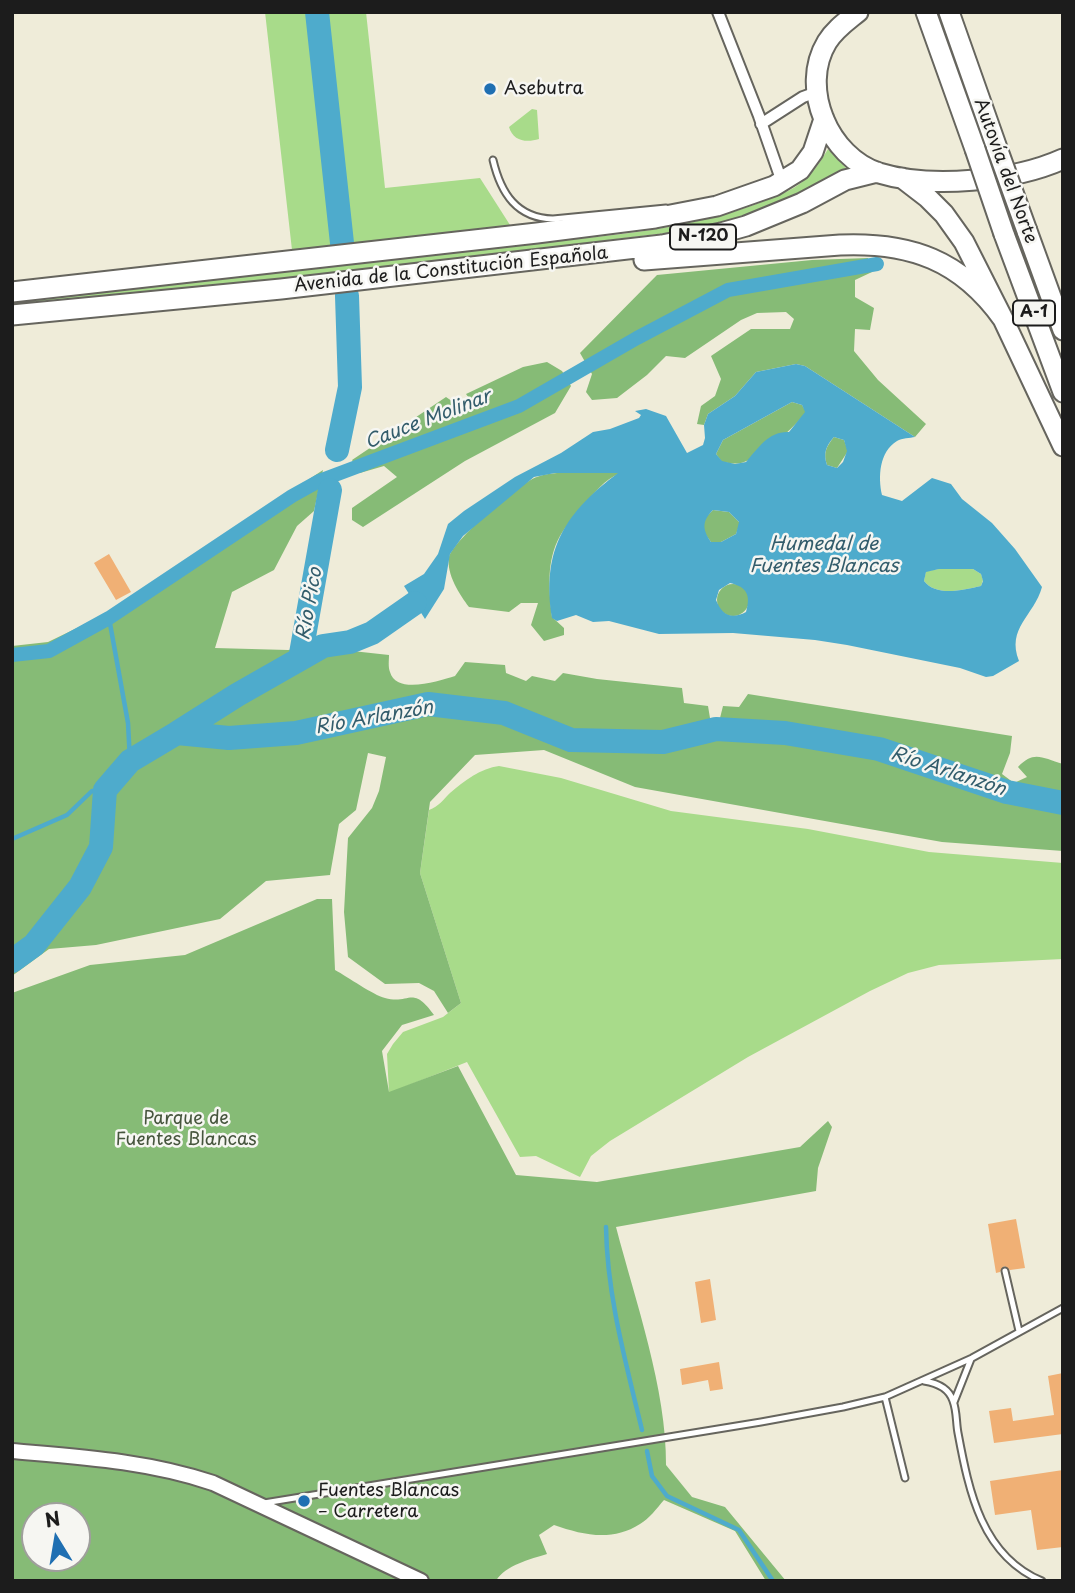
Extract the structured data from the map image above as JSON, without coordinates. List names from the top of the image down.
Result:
{
  "streets": {
    "highway": [
      "Autovía del Norte",
      "N-120",
      "Avenida de la Constitución Española",
      "A-1"
    ]
  },
  "crossings": [
    ["N-120", "Avenida de la Constitución Española"]
  ],
  "water": [
    "Cauce Molinar",
    "Humedal de Fuentes Blancas",
    "Río Pico",
    "Río Arlanzón"
  ],
  "parks": ["Parque de Fuentes Blancas"],
  "places": ["Asebutra", "Fuentes Blancas – Carretera"],
  "north": "top"
}
